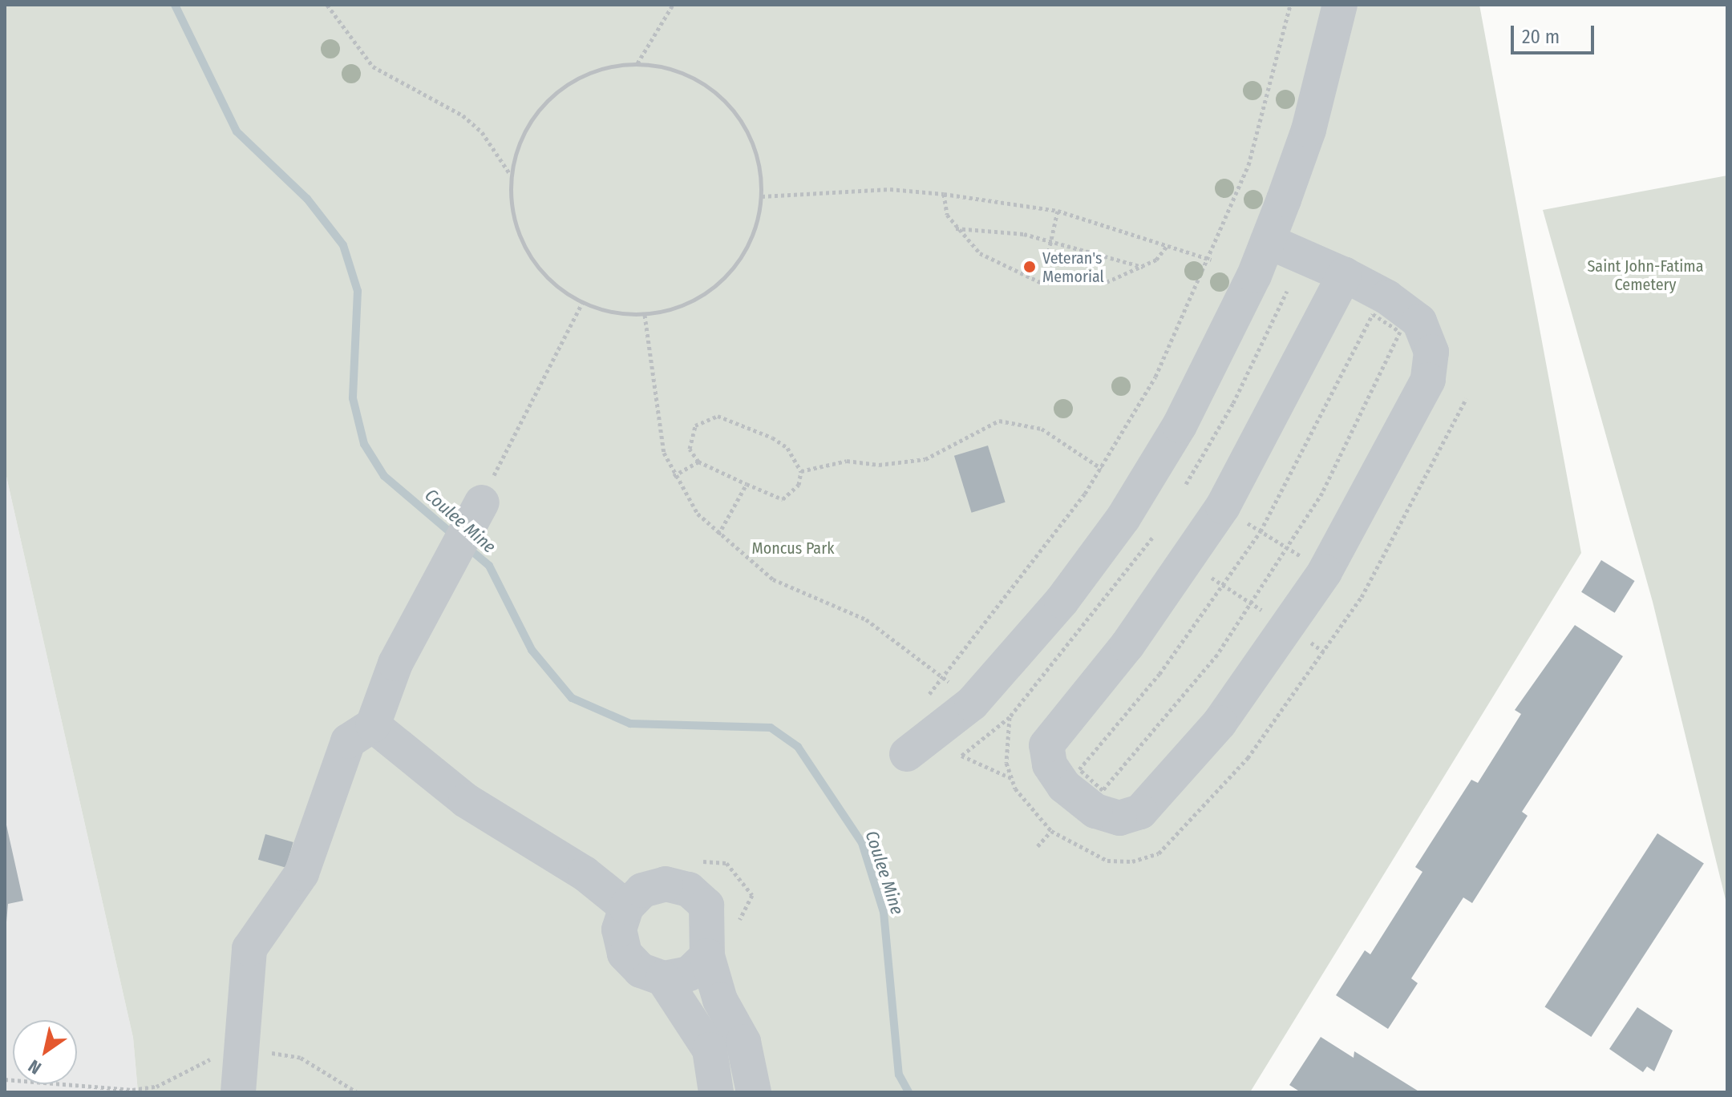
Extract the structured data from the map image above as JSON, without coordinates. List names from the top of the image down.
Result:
{
  "water": ["Coulee Mine"],
  "parks": ["Saint John-Fatima Cemetery", "Moncus Park"],
  "places": ["Veteran's Memorial"],
  "scale_bar": "20 m",
  "north": "bottom left"
}
